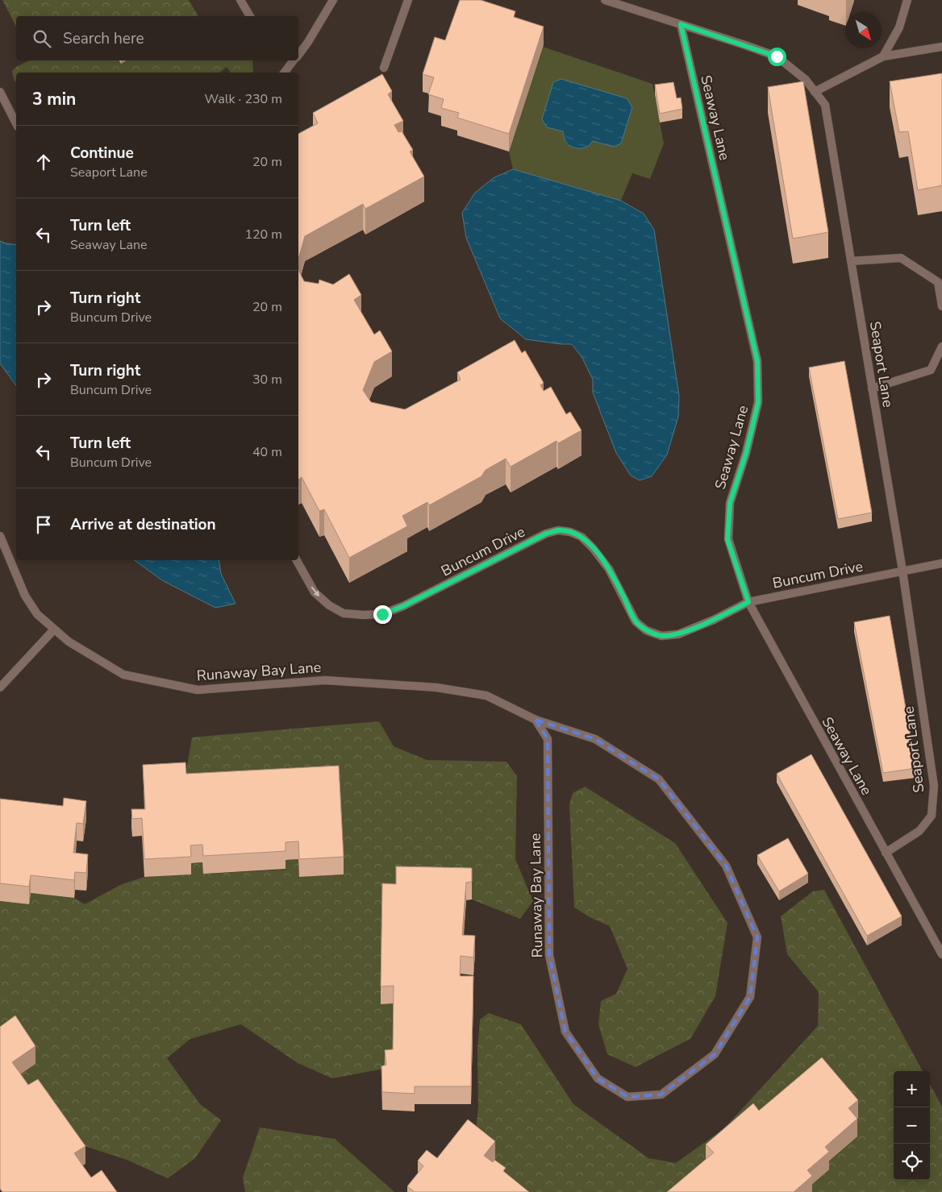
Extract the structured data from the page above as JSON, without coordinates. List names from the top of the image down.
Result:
{
  "streets": {
    "street": [
      "Seaway Lane",
      "Seaport Lane",
      "Buncum Drive",
      "Runaway Bay Lane"
    ]
  },
  "crossings": [
    ["Seaway Lane", "Seaport Lane"],
    ["Seaway Lane", "Buncum Drive"],
    ["Seaport Lane", "Buncum Drive"]
  ],
  "one_way": ["Buncum Drive"],
  "north": "bottom right",
  "page": {
    "search": "Search here",
    "heading": ["3 min", "Walk · 230 m"],
    "list": [
      ["Continue", "Seaport Lane", "20 m"],
      ["Turn left", "Seaway Lane", "120 m"],
      ["Turn right", "Buncum Drive", "20 m"],
      ["Turn right", "Buncum Drive", "30 m"],
      ["Turn left", "Buncum Drive", "40 m"],
      "Arrive at destination"
    ],
    "map_buttons": ["+", "−"]
  }
}
